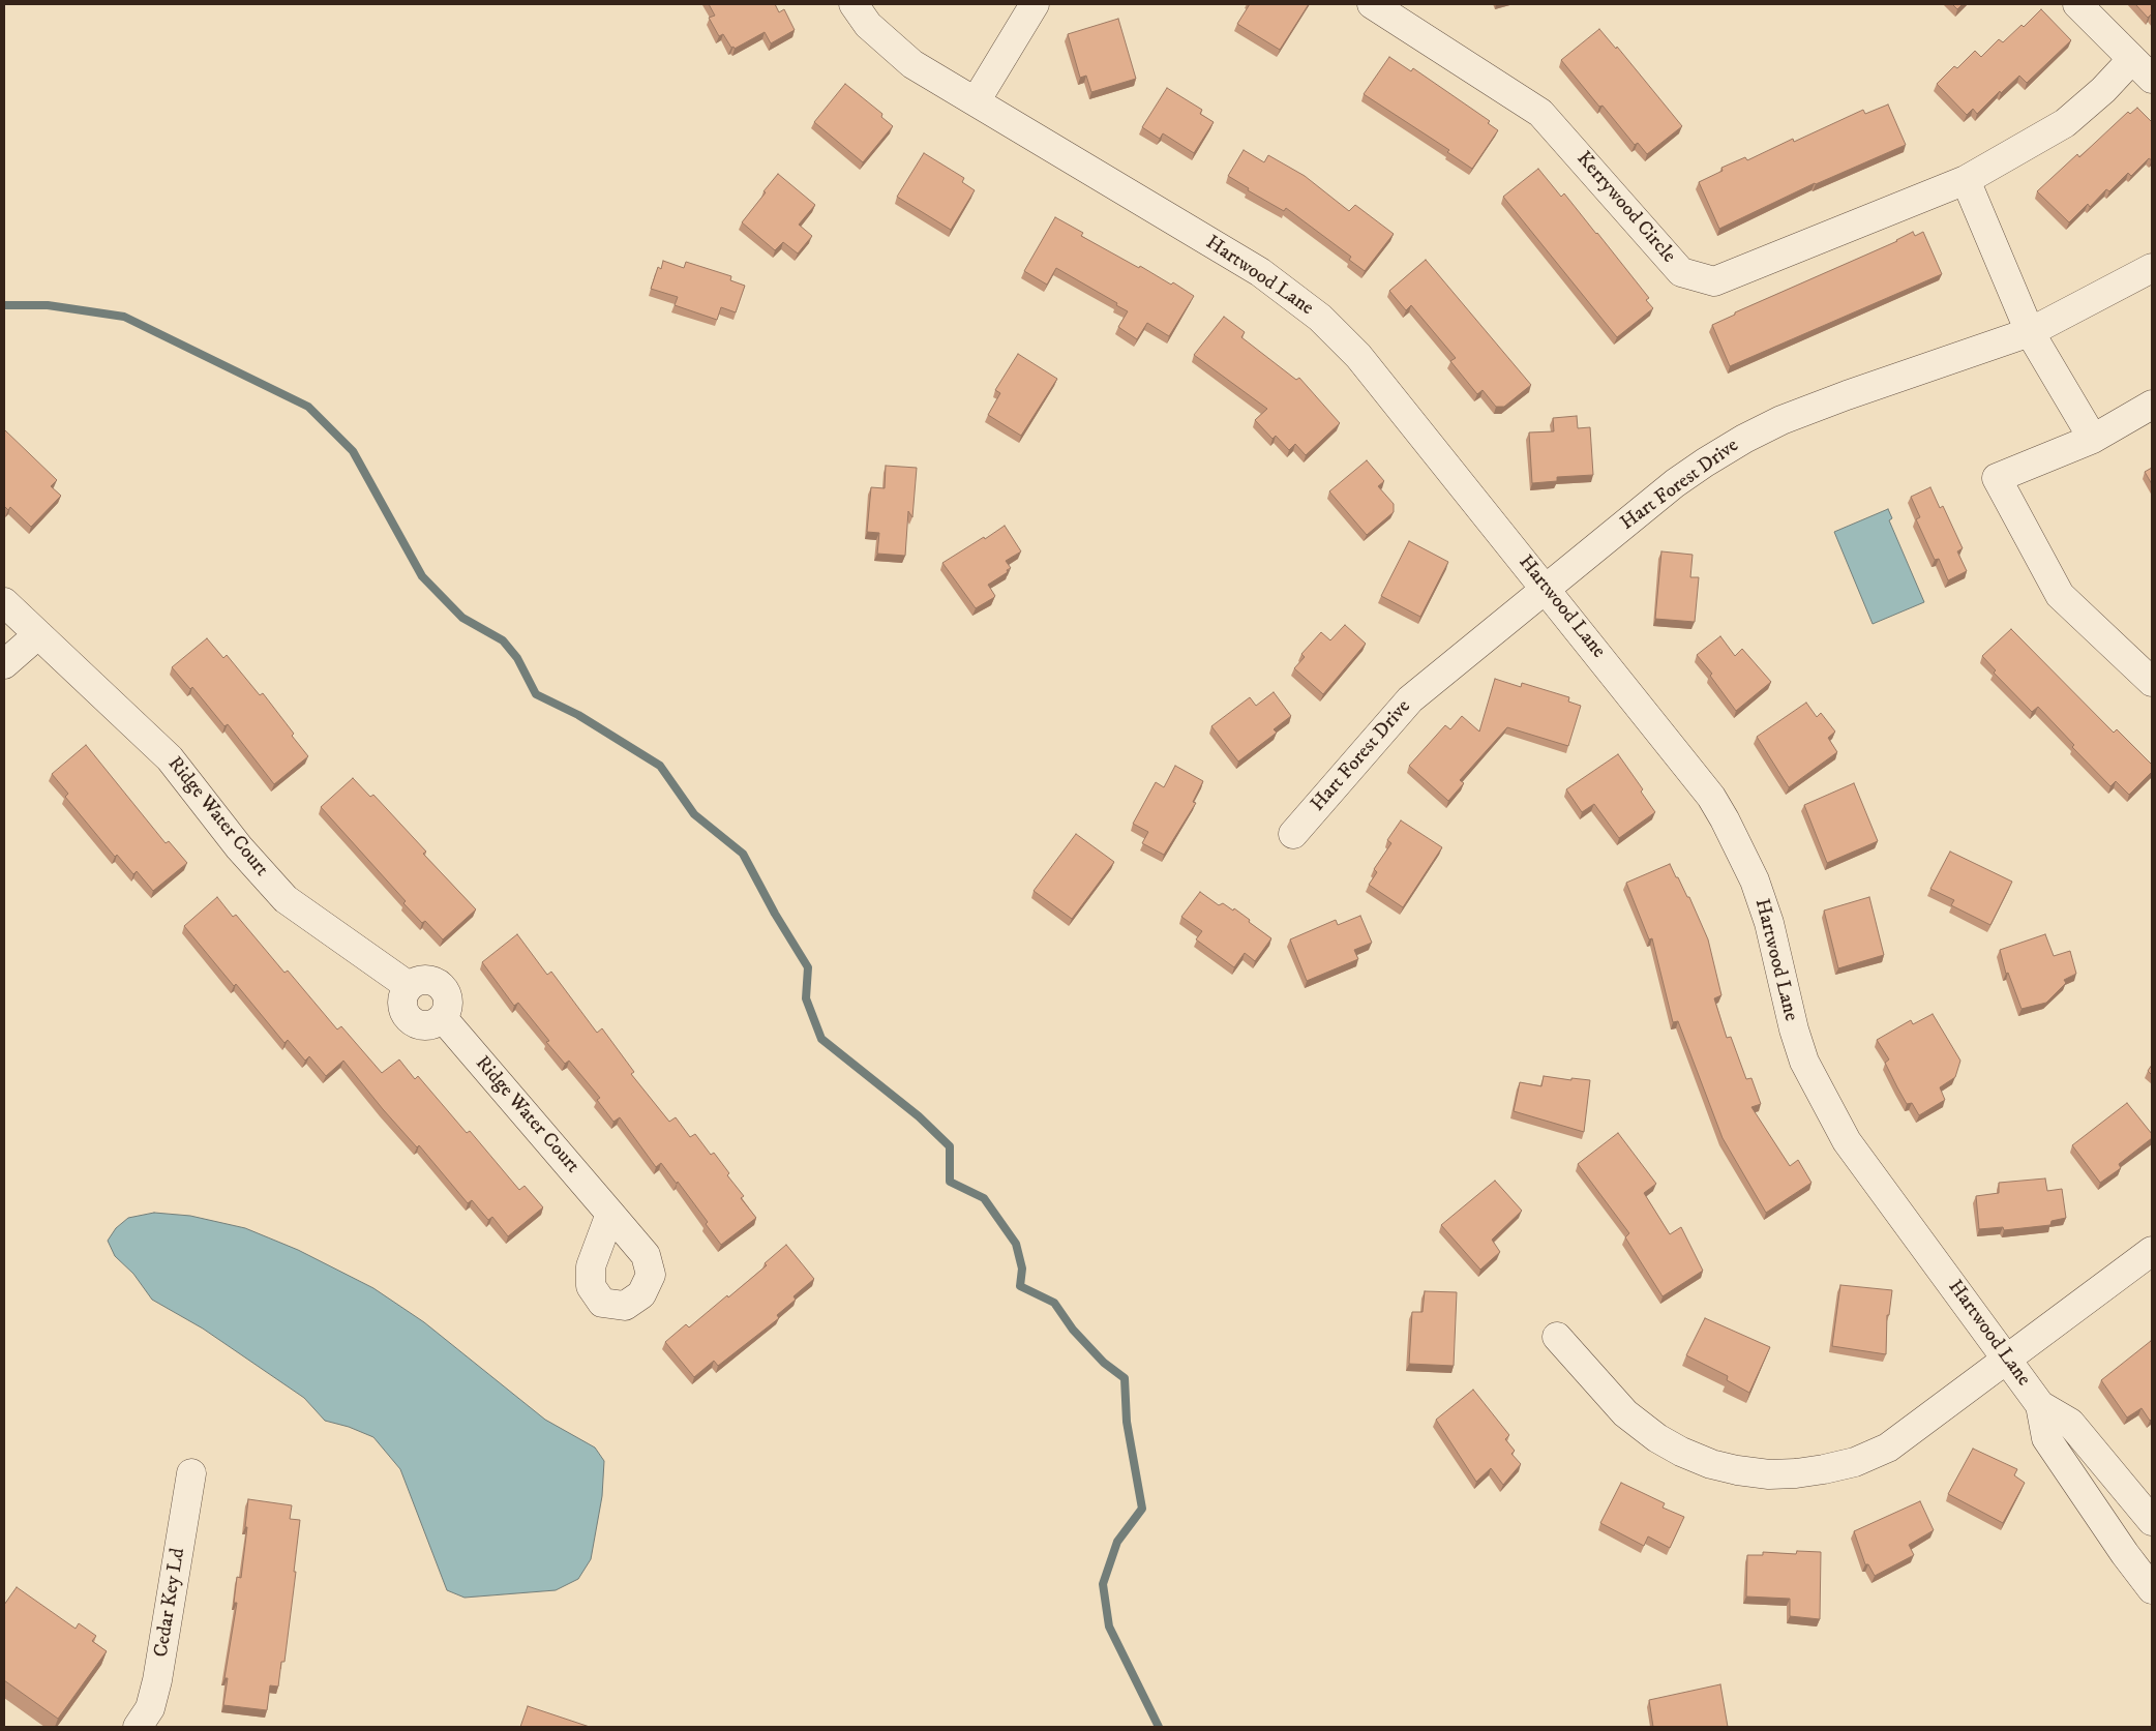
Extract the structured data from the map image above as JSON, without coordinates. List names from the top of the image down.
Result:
{
  "streets": {
    "street": [
      "Kerrywood Circle",
      "Hartwood Lane",
      "Hart Forest Drive",
      "Ridge Water Court",
      "Cedar Key Ld"
    ]
  },
  "crossings": [
    ["Hartwood Lane", "Hart Forest Drive"]
  ]
}
